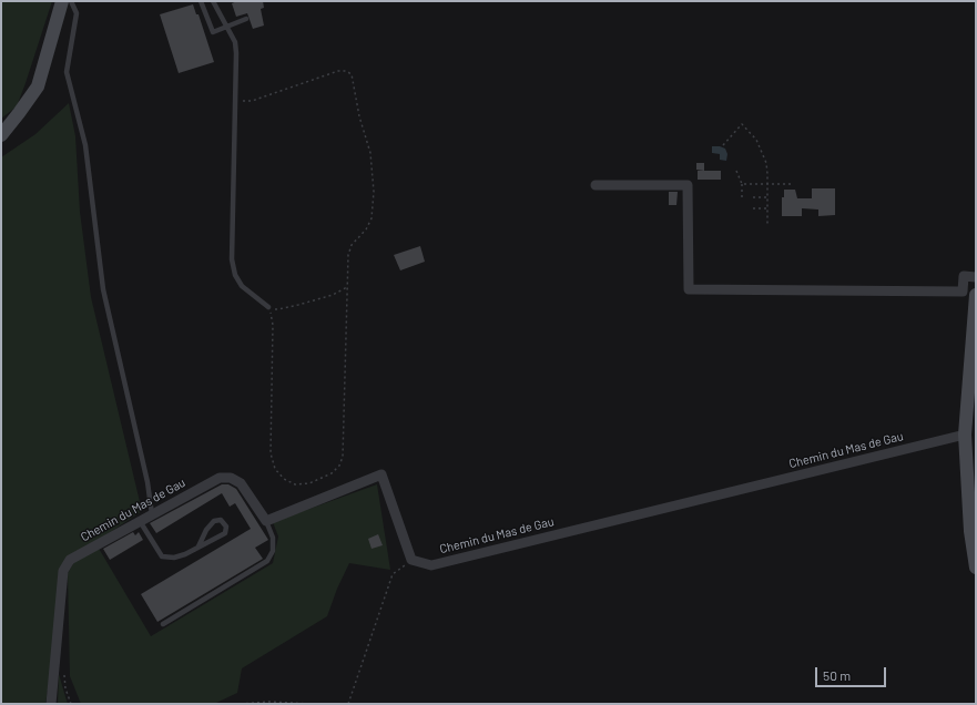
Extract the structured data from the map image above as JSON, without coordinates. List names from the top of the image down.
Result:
{
  "streets": {
    "street": ["Chemin du Mas de Gau"]
  },
  "scale_bar": "50 m"
}
